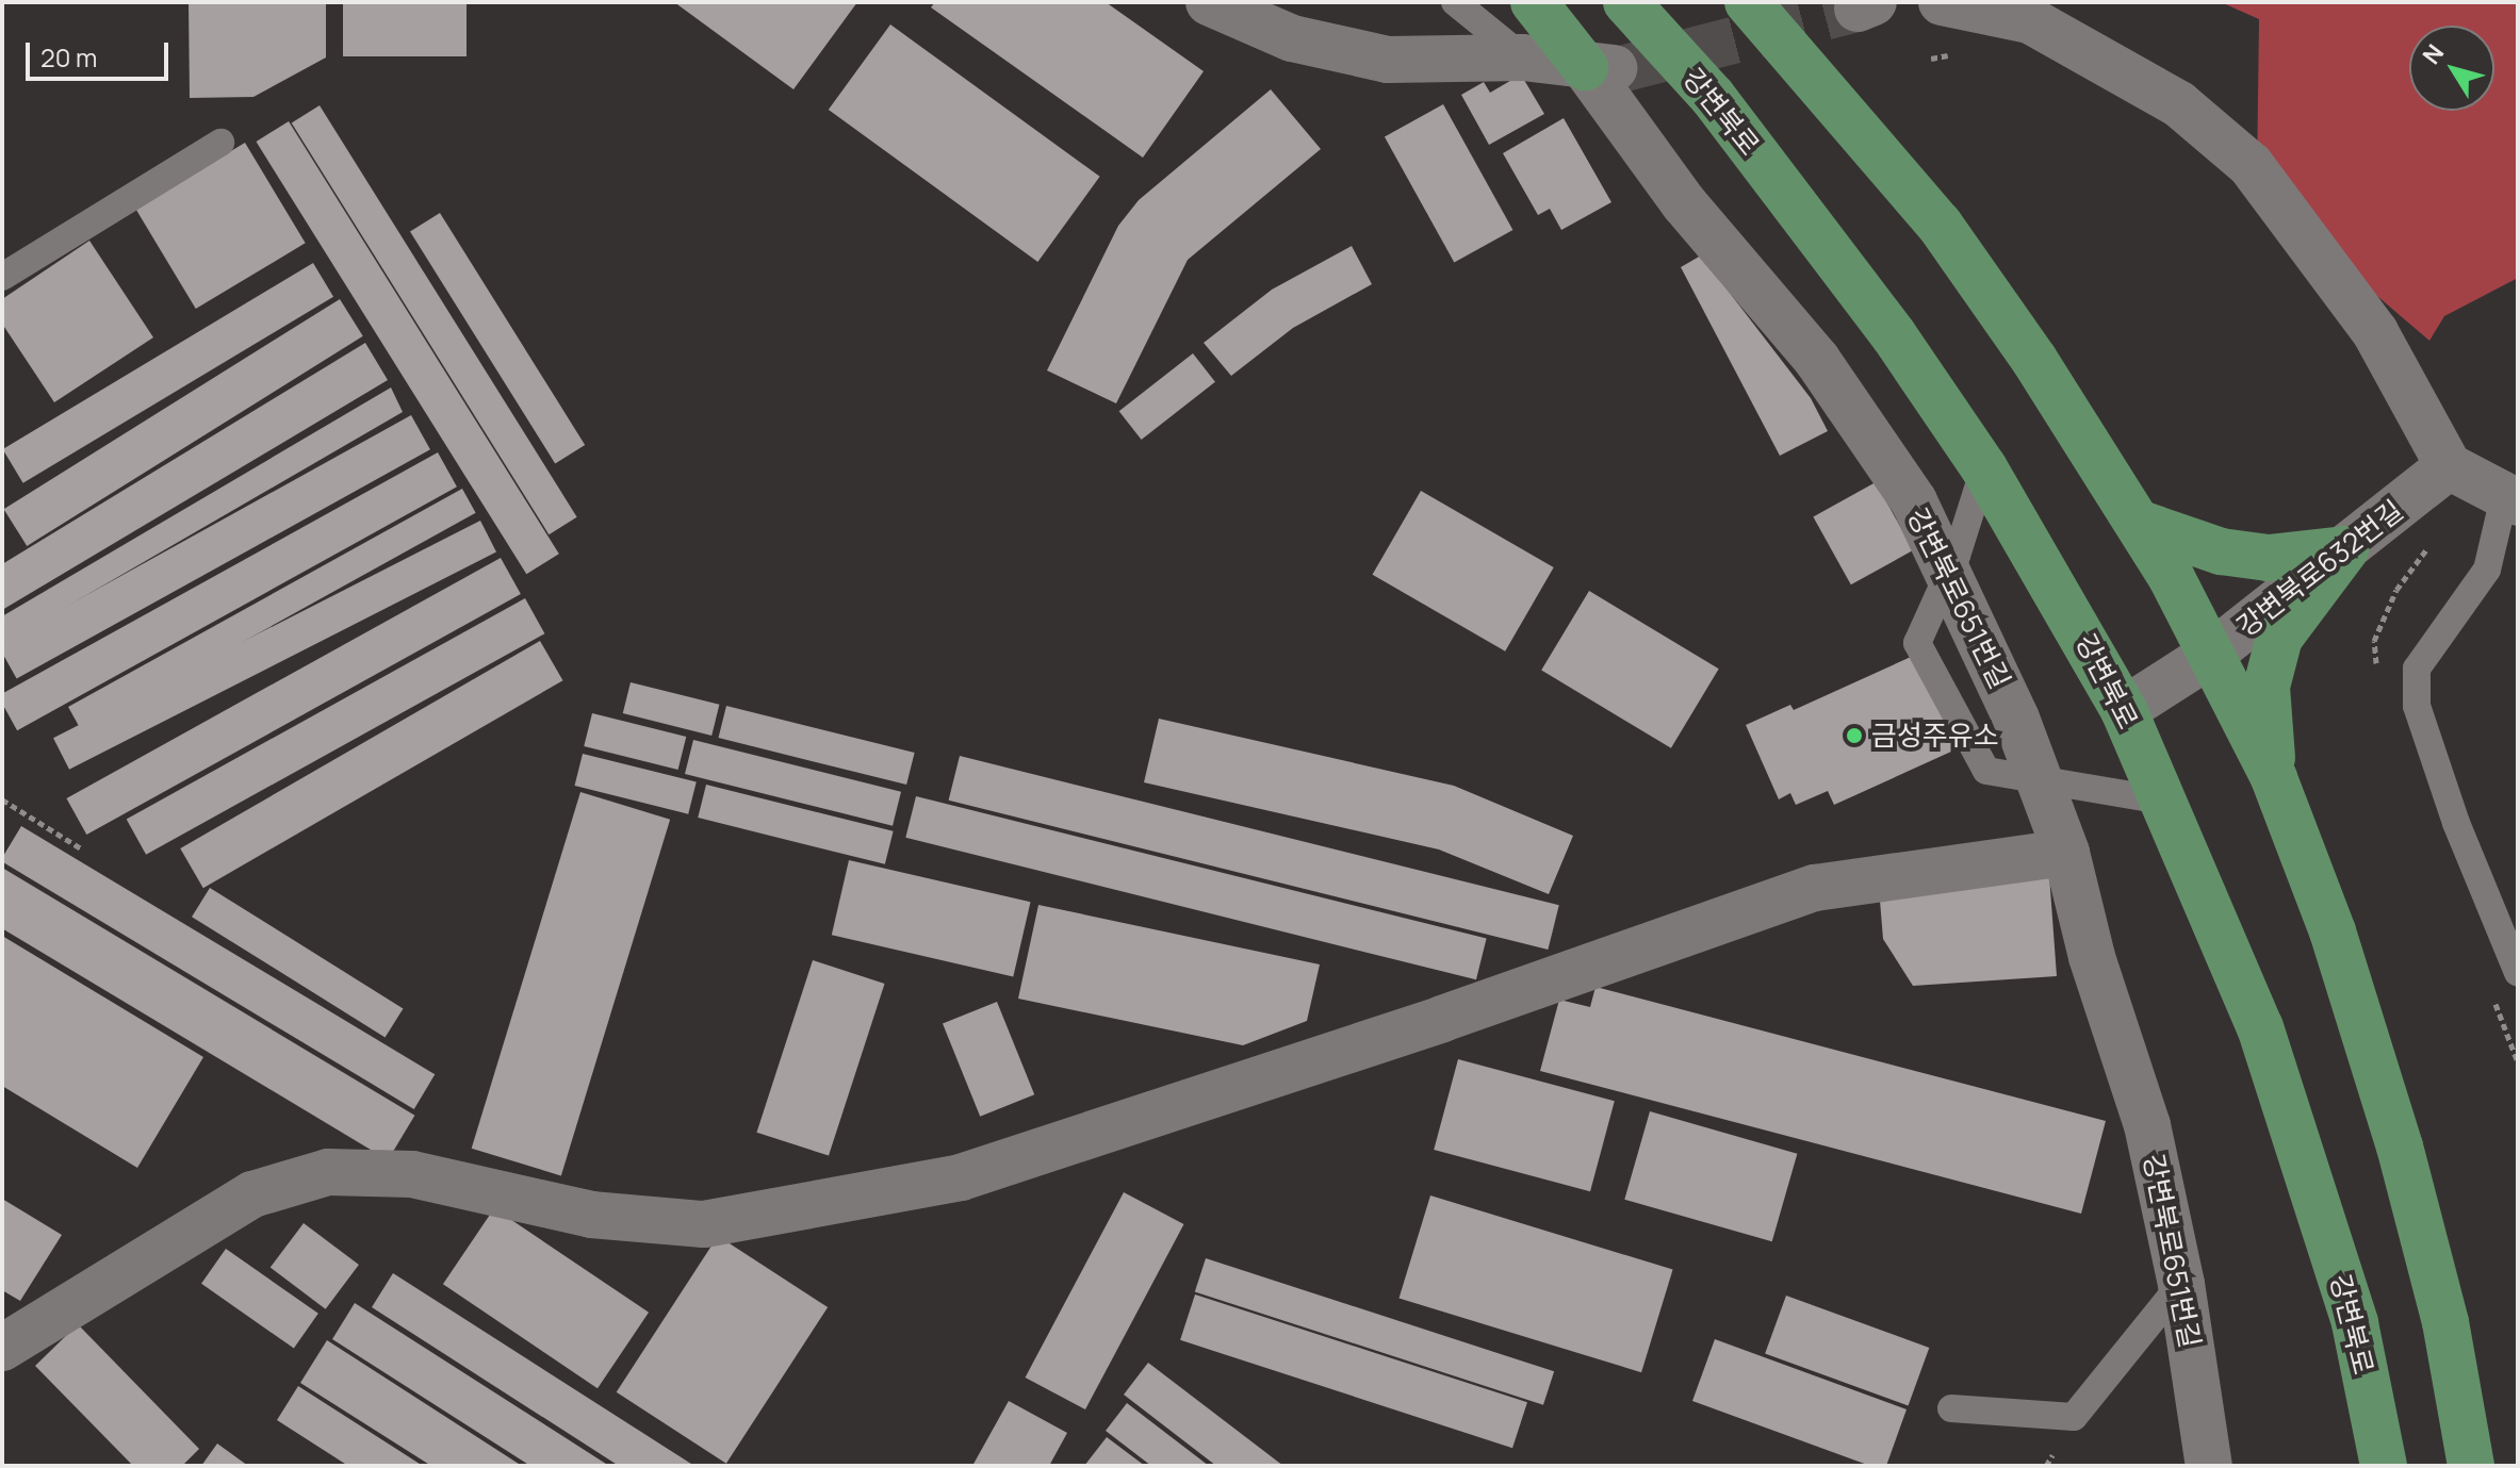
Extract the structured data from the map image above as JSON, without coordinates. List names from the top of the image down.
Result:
{
  "streets": {
    "highway": ["강변북로"],
    "street": ["강변북로632번길", "강변북로651번길"]
  },
  "crossings": [
    ["강변북로", "강변북로632번길"]
  ],
  "places": ["금성주유소"],
  "scale_bar": "20 m",
  "north": "top left"
}
